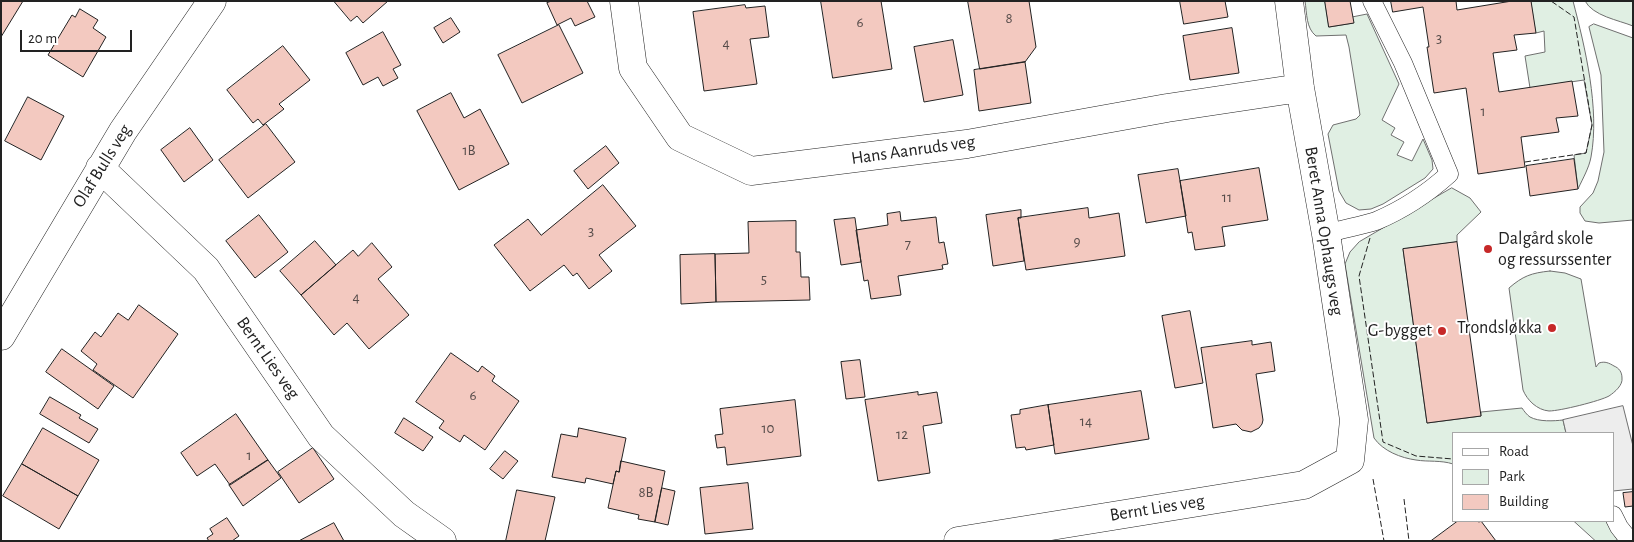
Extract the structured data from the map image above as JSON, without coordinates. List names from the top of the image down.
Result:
{
  "streets": {
    "street": [
      "Hans Aanruds veg",
      "Olaf Bulls veg",
      "Beret Anna Ophaugs veg",
      "Bernt Lies veg"
    ]
  },
  "crossings": [
    ["Hans Aanruds veg", "Beret Anna Ophaugs veg"],
    ["Olaf Bulls veg", "Bernt Lies veg"],
    ["Beret Anna Ophaugs veg", "Bernt Lies veg"]
  ],
  "places": ["Dalgård skole og ressurssenter", "Trondsløkka", "G-bygget"],
  "house_numbers": [
    "8",
    "6",
    "3",
    "4",
    "1",
    "1B",
    "11",
    "3",
    "9",
    "7",
    "5",
    "4",
    "6",
    "14",
    "10",
    "12",
    "1",
    "8B"
  ],
  "legend": ["Road", "Park", "Building"],
  "scale_bar": "20 m"
}
